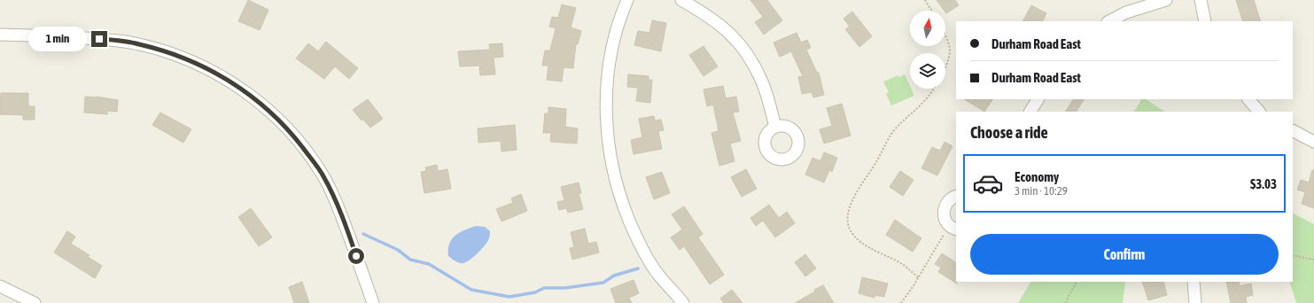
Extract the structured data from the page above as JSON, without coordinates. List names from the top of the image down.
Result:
{
  "north": "top",
  "page": {
    "banner": ["Durham Road East", "Durham Road East"],
    "bubble": "1 min",
    "heading": "Choose a ride",
    "list": [
      {
        "name": "Economy",
        "note": "3 min · 10:29",
        "value": "$3.03"
      }
    ],
    "buttons": "Confirm"
  }
}
